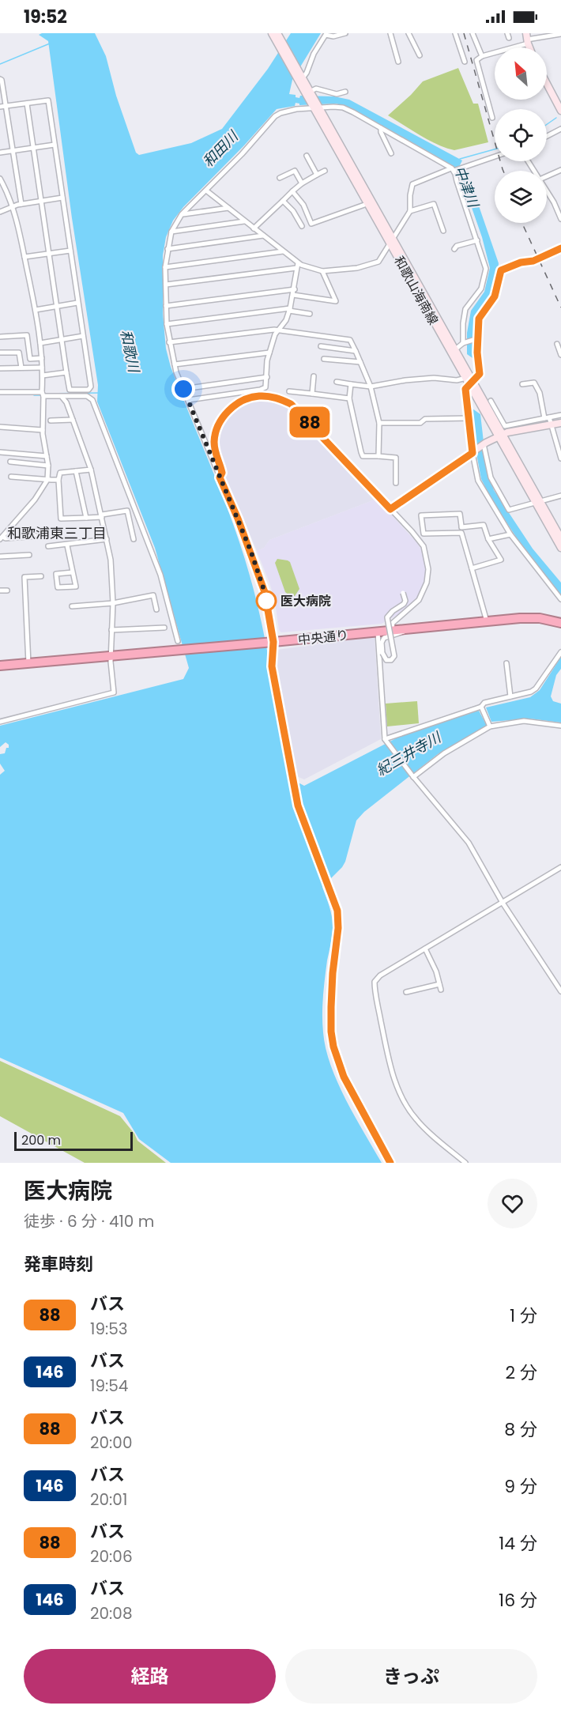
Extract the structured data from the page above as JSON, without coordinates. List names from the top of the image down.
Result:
{
  "streets": {
    "highway": ["中央通り"],
    "street": ["和歌山海南線"]
  },
  "districts": ["和歌浦東三丁目"],
  "water": [
    "和田川",
    "中津川",
    "和歌川",
    "紀三井寺川"
  ],
  "places": ["医大病院"],
  "lines": ["bus line 88"],
  "scale_bar": "200 m",
  "north": "top left",
  "page": {
    "status": "19:52",
    "on_map": "88",
    "scale": "200 m",
    "heading": [
      ["医大病院", "徒歩 · 6 分 · 410 m"],
      "発車時刻"
    ],
    "list": [
      {
        "mark": "88",
        "name": "バス",
        "note": "19:53",
        "value": "1 分"
      },
      {
        "mark": "146",
        "name": "バス",
        "note": "19:54",
        "value": "2 分"
      },
      {
        "mark": "88",
        "name": "バス",
        "note": "20:00",
        "value": "8 分"
      },
      {
        "mark": "146",
        "name": "バス",
        "note": "20:01",
        "value": "9 分"
      },
      {
        "mark": "88",
        "name": "バス",
        "note": "20:06",
        "value": "14 分"
      },
      {
        "mark": "146",
        "name": "バス",
        "note": "20:08",
        "value": "16 分"
      }
    ],
    "buttons": ["経路", "きっぷ"]
  }
}
